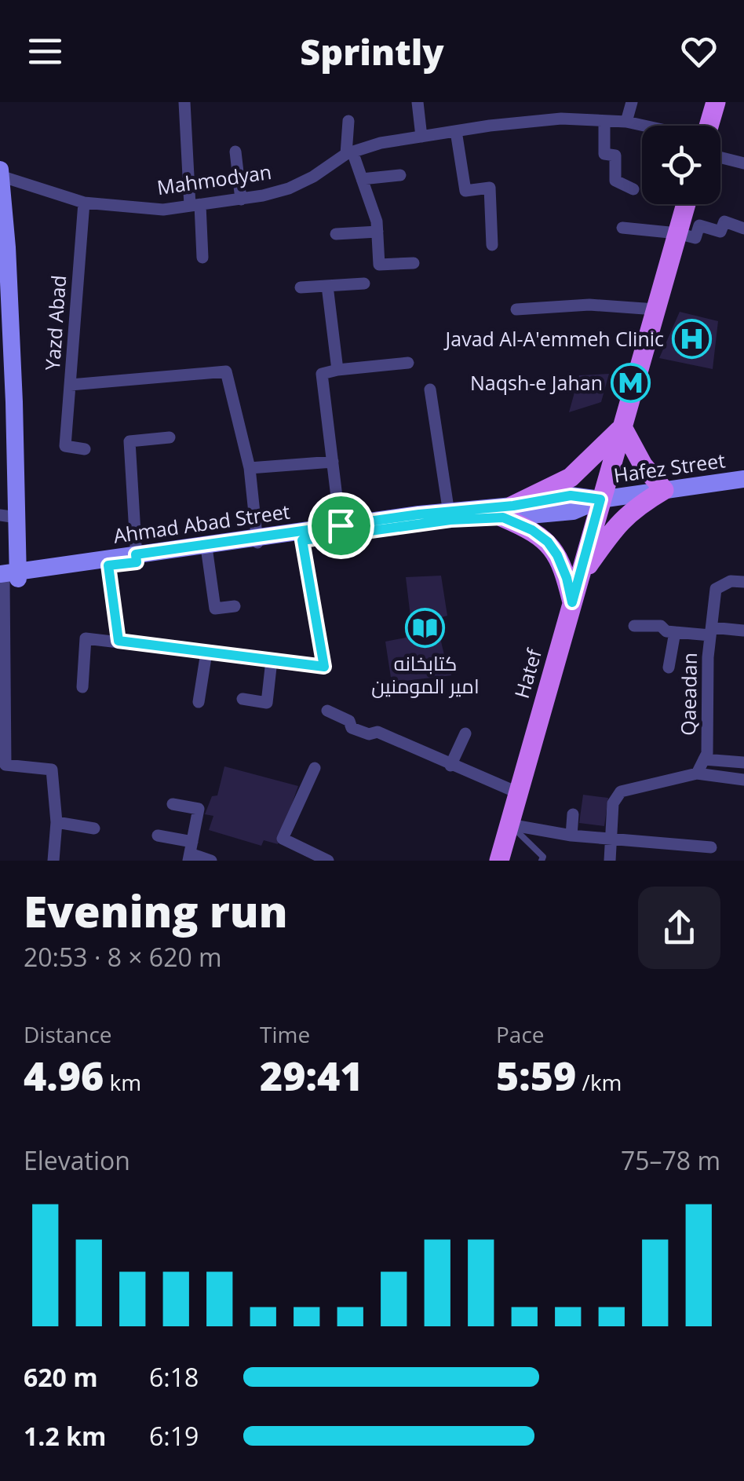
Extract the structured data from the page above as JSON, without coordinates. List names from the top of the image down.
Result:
{
  "streets": {
    "main road": ["Hafez Street", "Ahmad Abad Street", "Hatef"],
    "street": ["Mahmodyan", "Yazd Abad", "Qaeadan"]
  },
  "crossings": [
    ["Mahmodyan", "Yazd Abad"],
    ["Hafez Street", "Ahmad Abad Street"],
    ["Hafez Street", "Hatef"],
    ["Ahmad Abad Street", "Hatef"]
  ],
  "places": {
    "hospital": ["Javad Al-A'emmeh Clinic"],
    "metro station": ["Naqsh-e Jahan"],
    "library": ["کتابخانه امیر المومنین"]
  },
  "page": {
    "header": "Sprintly",
    "heading": ["Evening run", "20:53 · 8 × 620 m"],
    "stats": [
      ["Distance", "4.96 km"],
      ["Time", "29:41"],
      ["Pace", "5:59 /km"]
    ],
    "chart": ["Elevation", "75–78 m"],
    "list": [
      {
        "name": "620 m",
        "note": "6:18"
      },
      {
        "name": "1.2 km",
        "note": "6:19"
      }
    ]
  }
}
